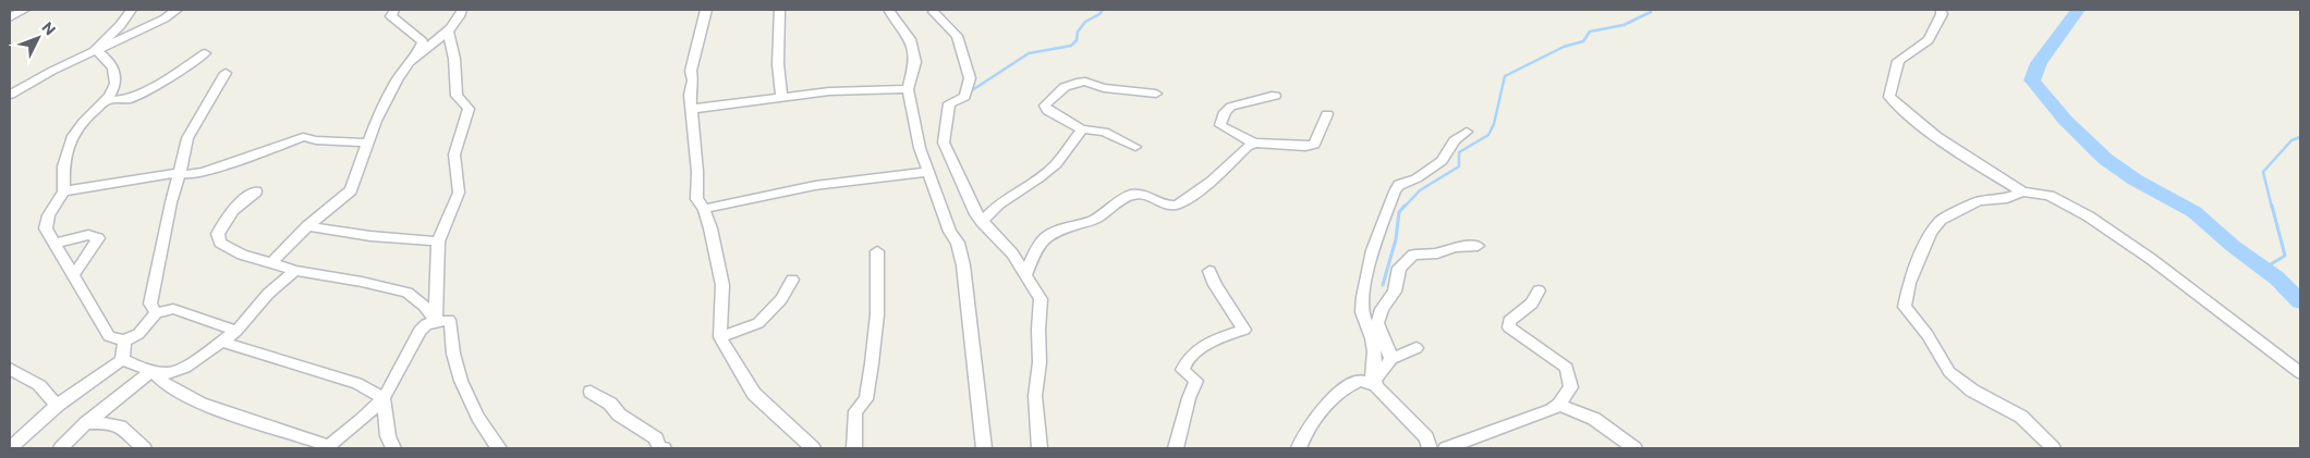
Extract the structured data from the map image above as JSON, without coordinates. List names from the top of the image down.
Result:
{
  "north": "top right"
}
